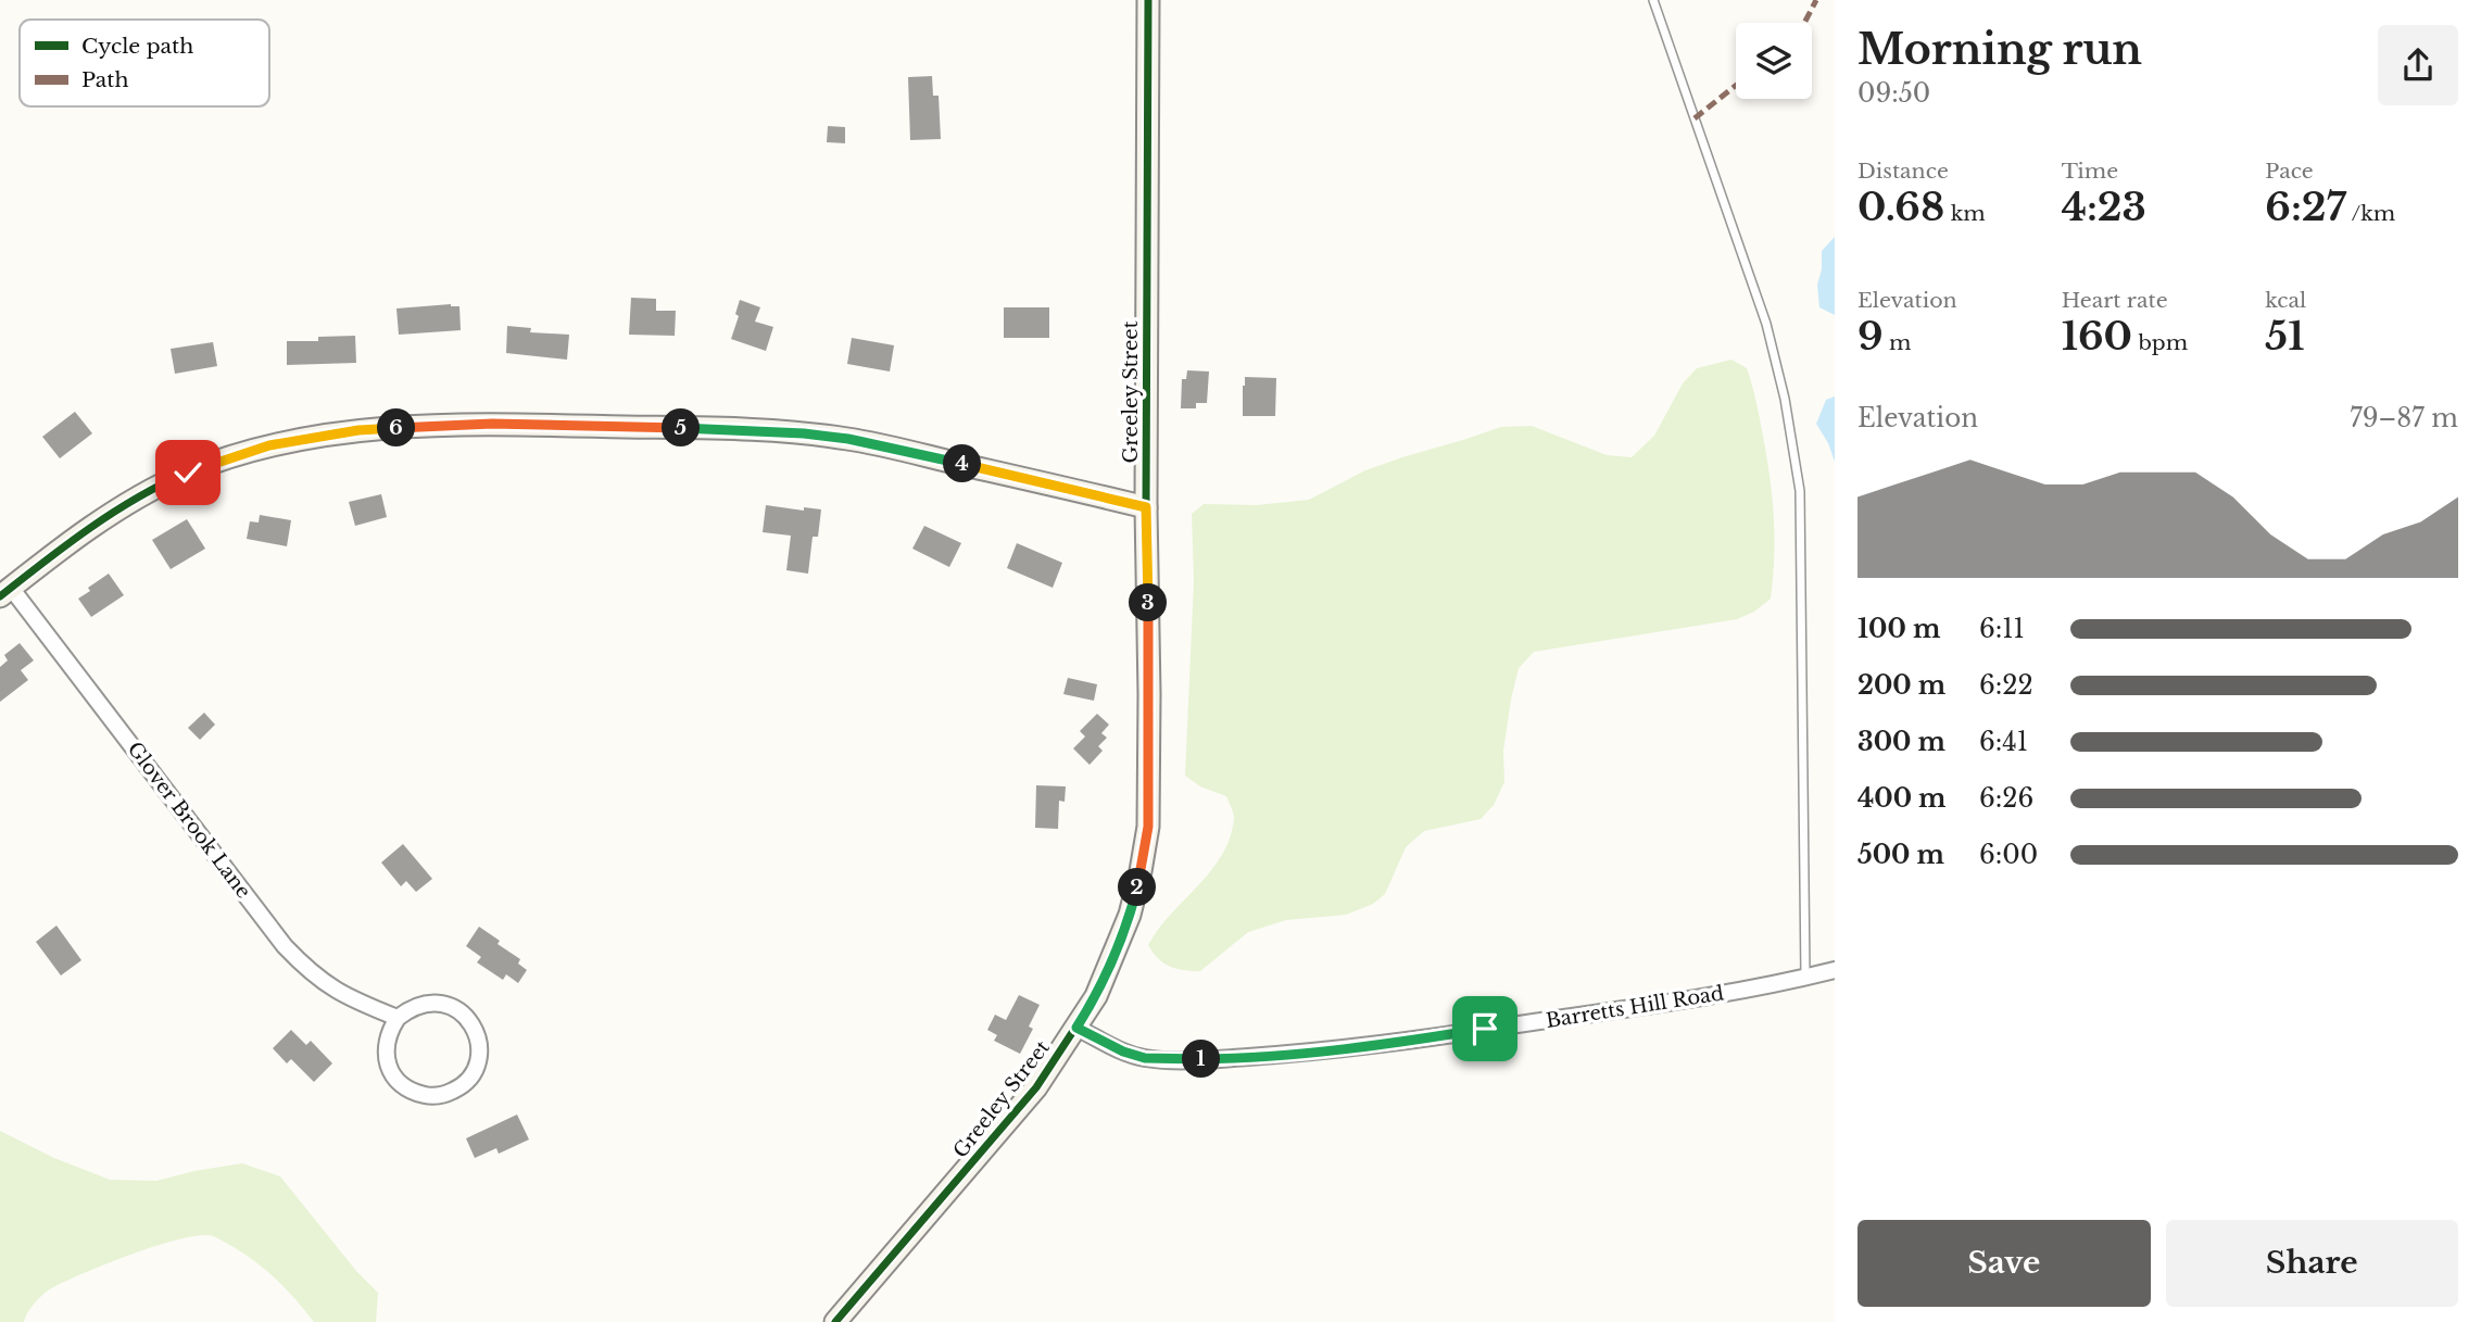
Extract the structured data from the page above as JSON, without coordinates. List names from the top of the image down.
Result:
{
  "streets": {
    "street": ["Greeley Street", "Glover Brook Lane", "Barretts Hill Road"]
  },
  "crossings": [
    ["Greeley Street", "Barretts Hill Road"]
  ],
  "legend": ["Cycle path", "Path"],
  "page": {
    "heading": ["Morning run", "09:50"],
    "stats": [
      ["Distance", "0.68 km"],
      ["Time", "4:23"],
      ["Pace", "6:27 /km"],
      ["Elevation", "9 m"],
      ["Heart rate", "160 bpm"],
      ["kcal", "51"]
    ],
    "chart": ["Elevation", "79–87 m"],
    "pins": [
      "5",
      "6",
      "4",
      "3",
      "2",
      "1"
    ],
    "list": [
      {
        "name": "100 m",
        "note": "6:11"
      },
      {
        "name": "200 m",
        "note": "6:22"
      },
      {
        "name": "300 m",
        "note": "6:41"
      },
      {
        "name": "400 m",
        "note": "6:26"
      },
      {
        "name": "500 m",
        "note": "6:00"
      }
    ],
    "buttons": ["Save", "Share"]
  }
}
